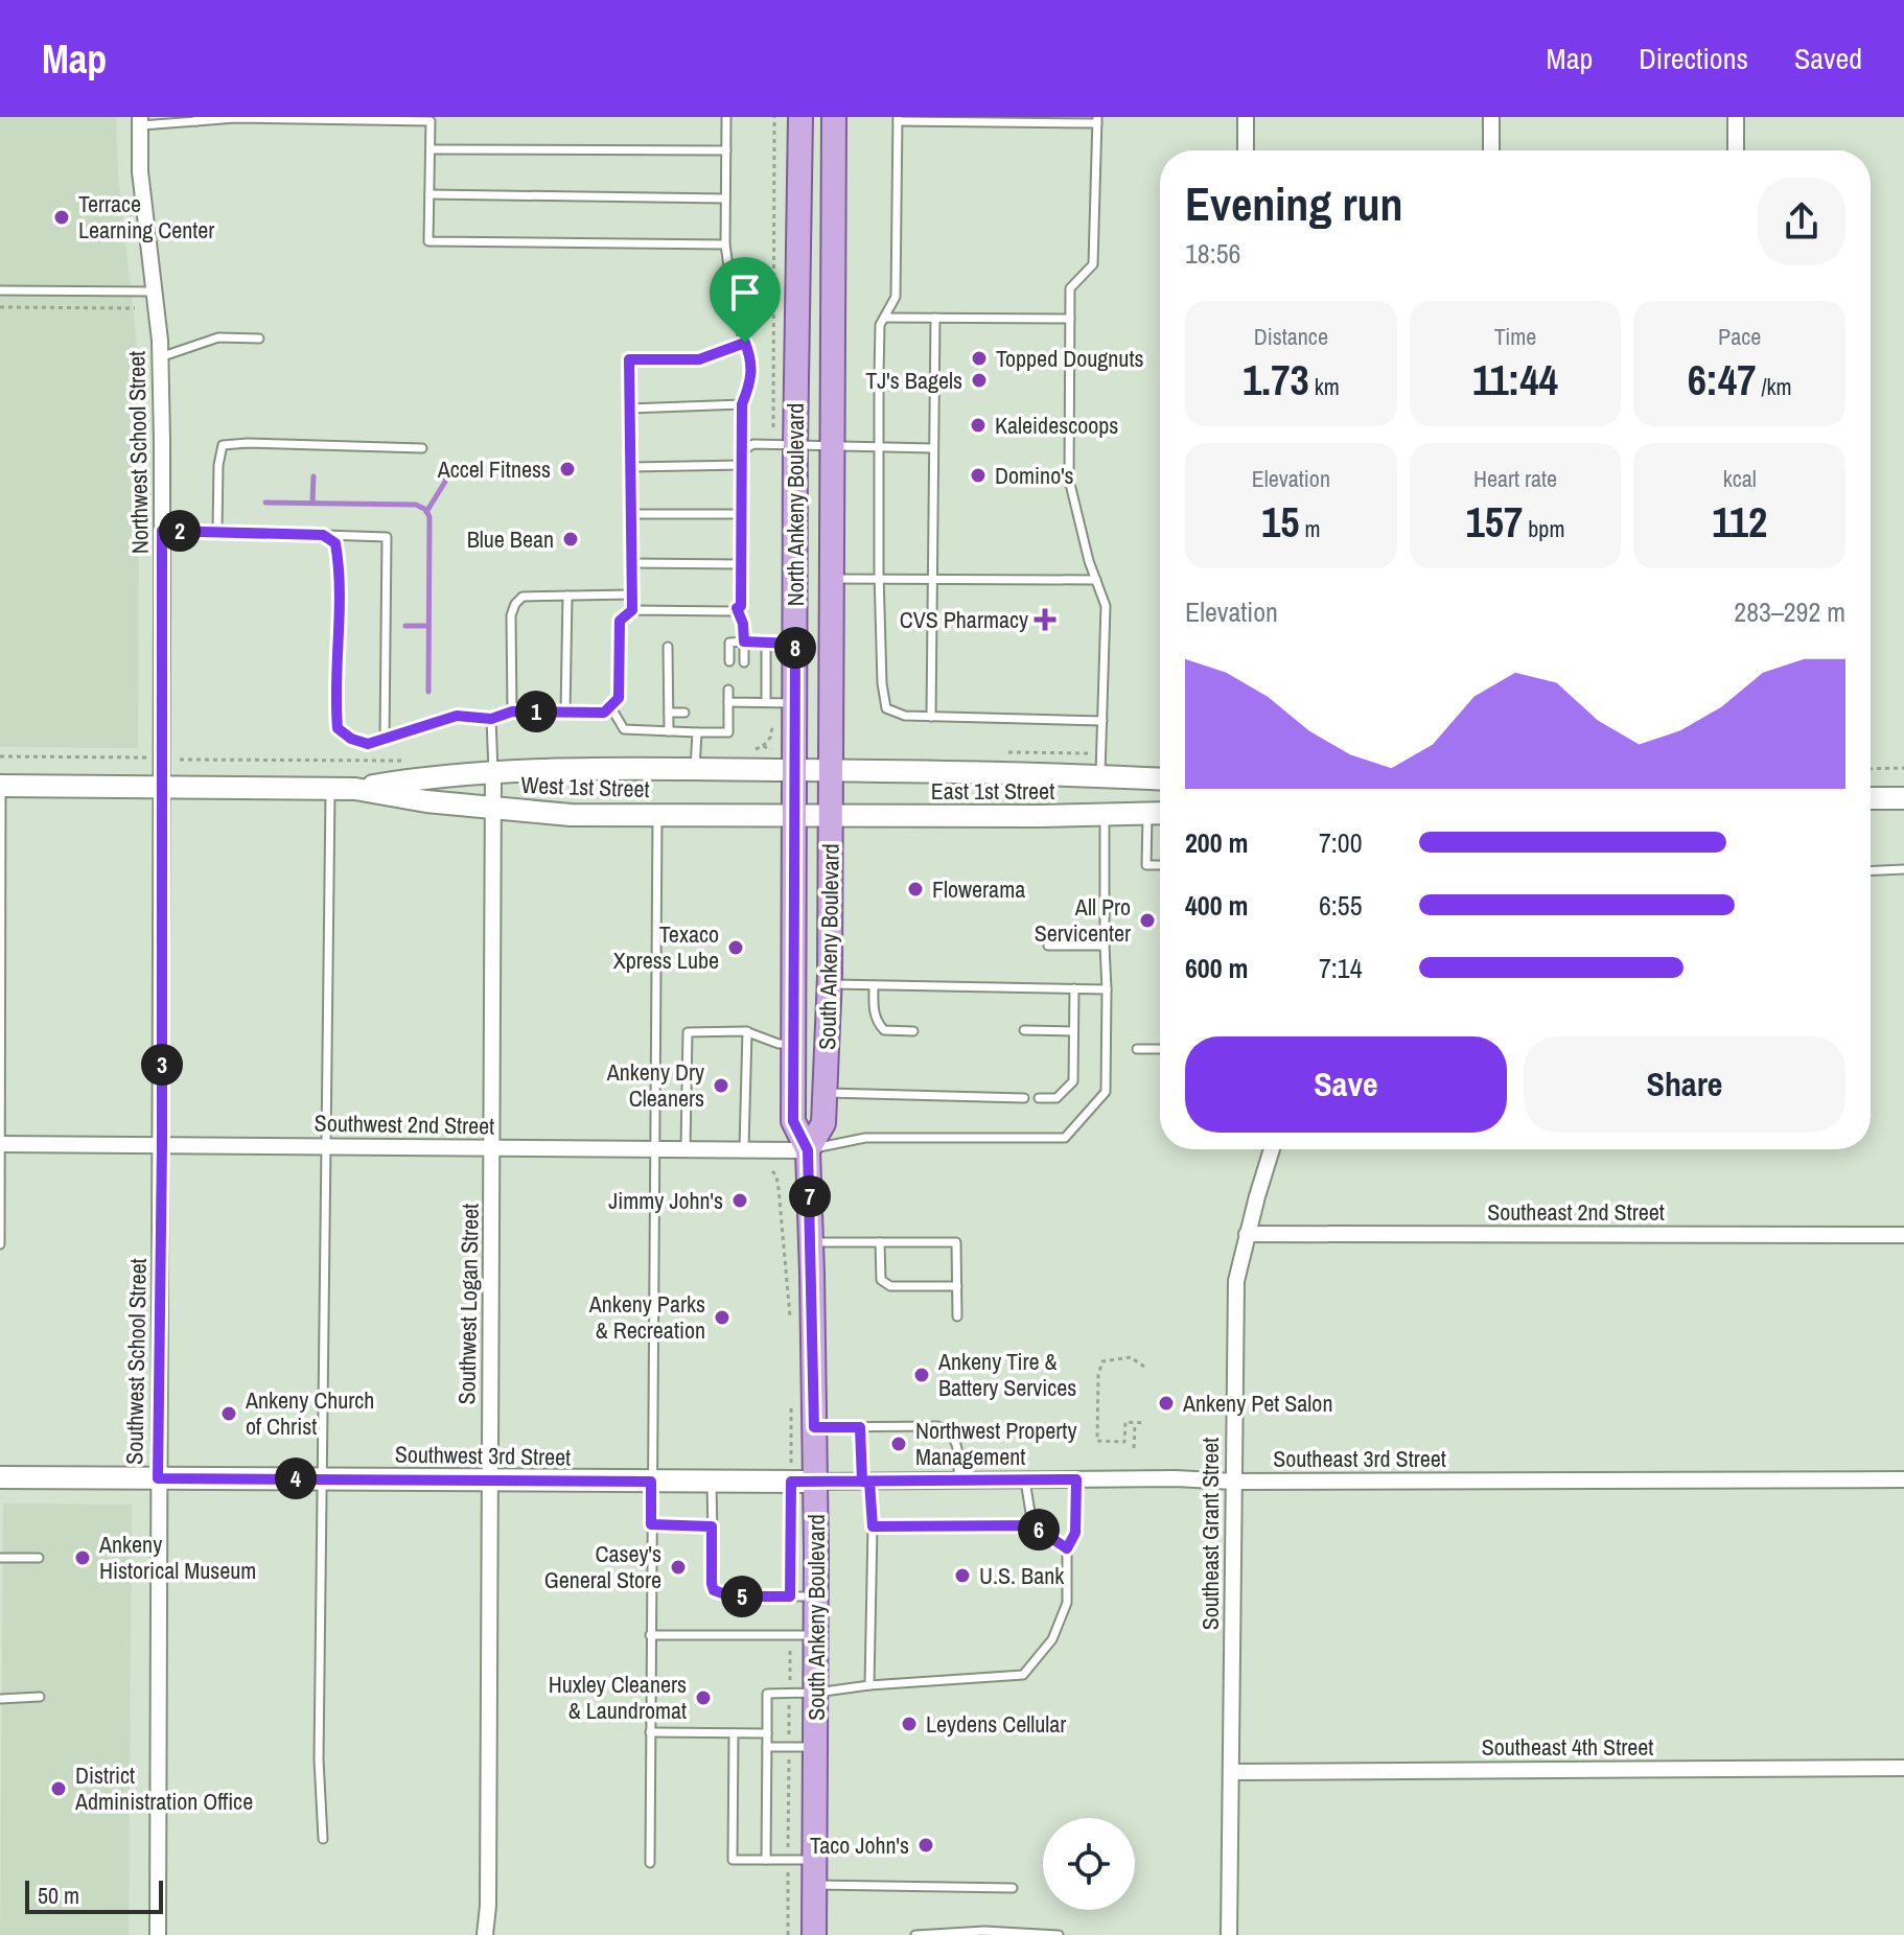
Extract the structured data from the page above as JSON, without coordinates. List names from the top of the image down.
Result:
{
  "streets": {
    "main road": [
      "North Ankeny Boulevard",
      "West 1st Street",
      "East 1st Street",
      "South Ankeny Boulevard",
      "Southwest 3rd Street"
    ],
    "street": [
      "Northwest School Street",
      "Southwest 2nd Street",
      "Southeast 2nd Street",
      "Southwest Logan Street",
      "Southwest School Street",
      "Southeast 3rd Street",
      "Southeast Grant Street",
      "Southeast 4th Street"
    ]
  },
  "crossings": [
    ["Northwest School Street", "West 1st Street"],
    ["Northwest School Street", "Southwest School Street"],
    ["North Ankeny Boulevard", "West 1st Street"],
    ["North Ankeny Boulevard", "East 1st Street"],
    ["North Ankeny Boulevard", "South Ankeny Boulevard"],
    ["West 1st Street", "East 1st Street"],
    ["West 1st Street", "South Ankeny Boulevard"],
    ["West 1st Street", "Southwest Logan Street"],
    ["West 1st Street", "Southwest School Street"],
    ["East 1st Street", "South Ankeny Boulevard"],
    ["South Ankeny Boulevard", "Southwest 2nd Street"],
    ["South Ankeny Boulevard", "Southwest 3rd Street"],
    ["South Ankeny Boulevard", "Southeast 3rd Street"],
    ["Southwest 2nd Street", "Southwest Logan Street"],
    ["Southwest 2nd Street", "Southwest School Street"],
    ["Southeast 2nd Street", "Southeast Grant Street"],
    ["Southwest Logan Street", "Southwest 3rd Street"],
    ["Southwest School Street", "Southwest 3rd Street"],
    ["Southwest 3rd Street", "Southeast 3rd Street"],
    ["Southeast 3rd Street", "Southeast Grant Street"],
    ["Southeast Grant Street", "Southeast 4th Street"]
  ],
  "places": {
    "other": [
      "Terrace Learning Center",
      "Topped Dougnuts",
      "TJ's Bagels",
      "Kaleidescoops",
      "Accel Fitness",
      "Domino's",
      "Blue Bean",
      "Flowerama",
      "All Pro Servicenter",
      "Texaco Xpress Lube",
      "Ankeny Dry Cleaners",
      "Jimmy John's",
      "Ankeny Parks & Recreation",
      "Ankeny Tire & Battery Services",
      "Ankeny Pet Salon",
      "Ankeny Church of Christ",
      "Northwest Property Management",
      "Ankeny Historical Museum",
      "Casey's General Store",
      "U.S. Bank",
      "Huxley Cleaners & Laundromat",
      "Leydens Cellular",
      "District Administration Office",
      "Taco John's"
    ],
    "health": ["CVS Pharmacy"]
  },
  "scale_bar": "50 m",
  "page": {
    "header": "Map",
    "nav": ["Map", "Directions", "Saved"],
    "heading": ["Evening run", "18:56"],
    "stats": [
      ["Distance", "1.73 km"],
      ["Time", "11:44"],
      ["Pace", "6:47 /km"],
      ["Elevation", "15 m"],
      ["Heart rate", "157 bpm"],
      ["kcal", "112"]
    ],
    "pins": [
      "2",
      "8",
      "1",
      "3",
      "7",
      "4",
      "6",
      "5"
    ],
    "chart": ["Elevation", "283–292 m"],
    "list": [
      {
        "name": "200 m",
        "note": "7:00"
      },
      {
        "name": "400 m",
        "note": "6:55"
      },
      {
        "name": "600 m",
        "note": "7:14"
      }
    ],
    "buttons": ["Save", "Share"],
    "scale": "50 m"
  }
}
